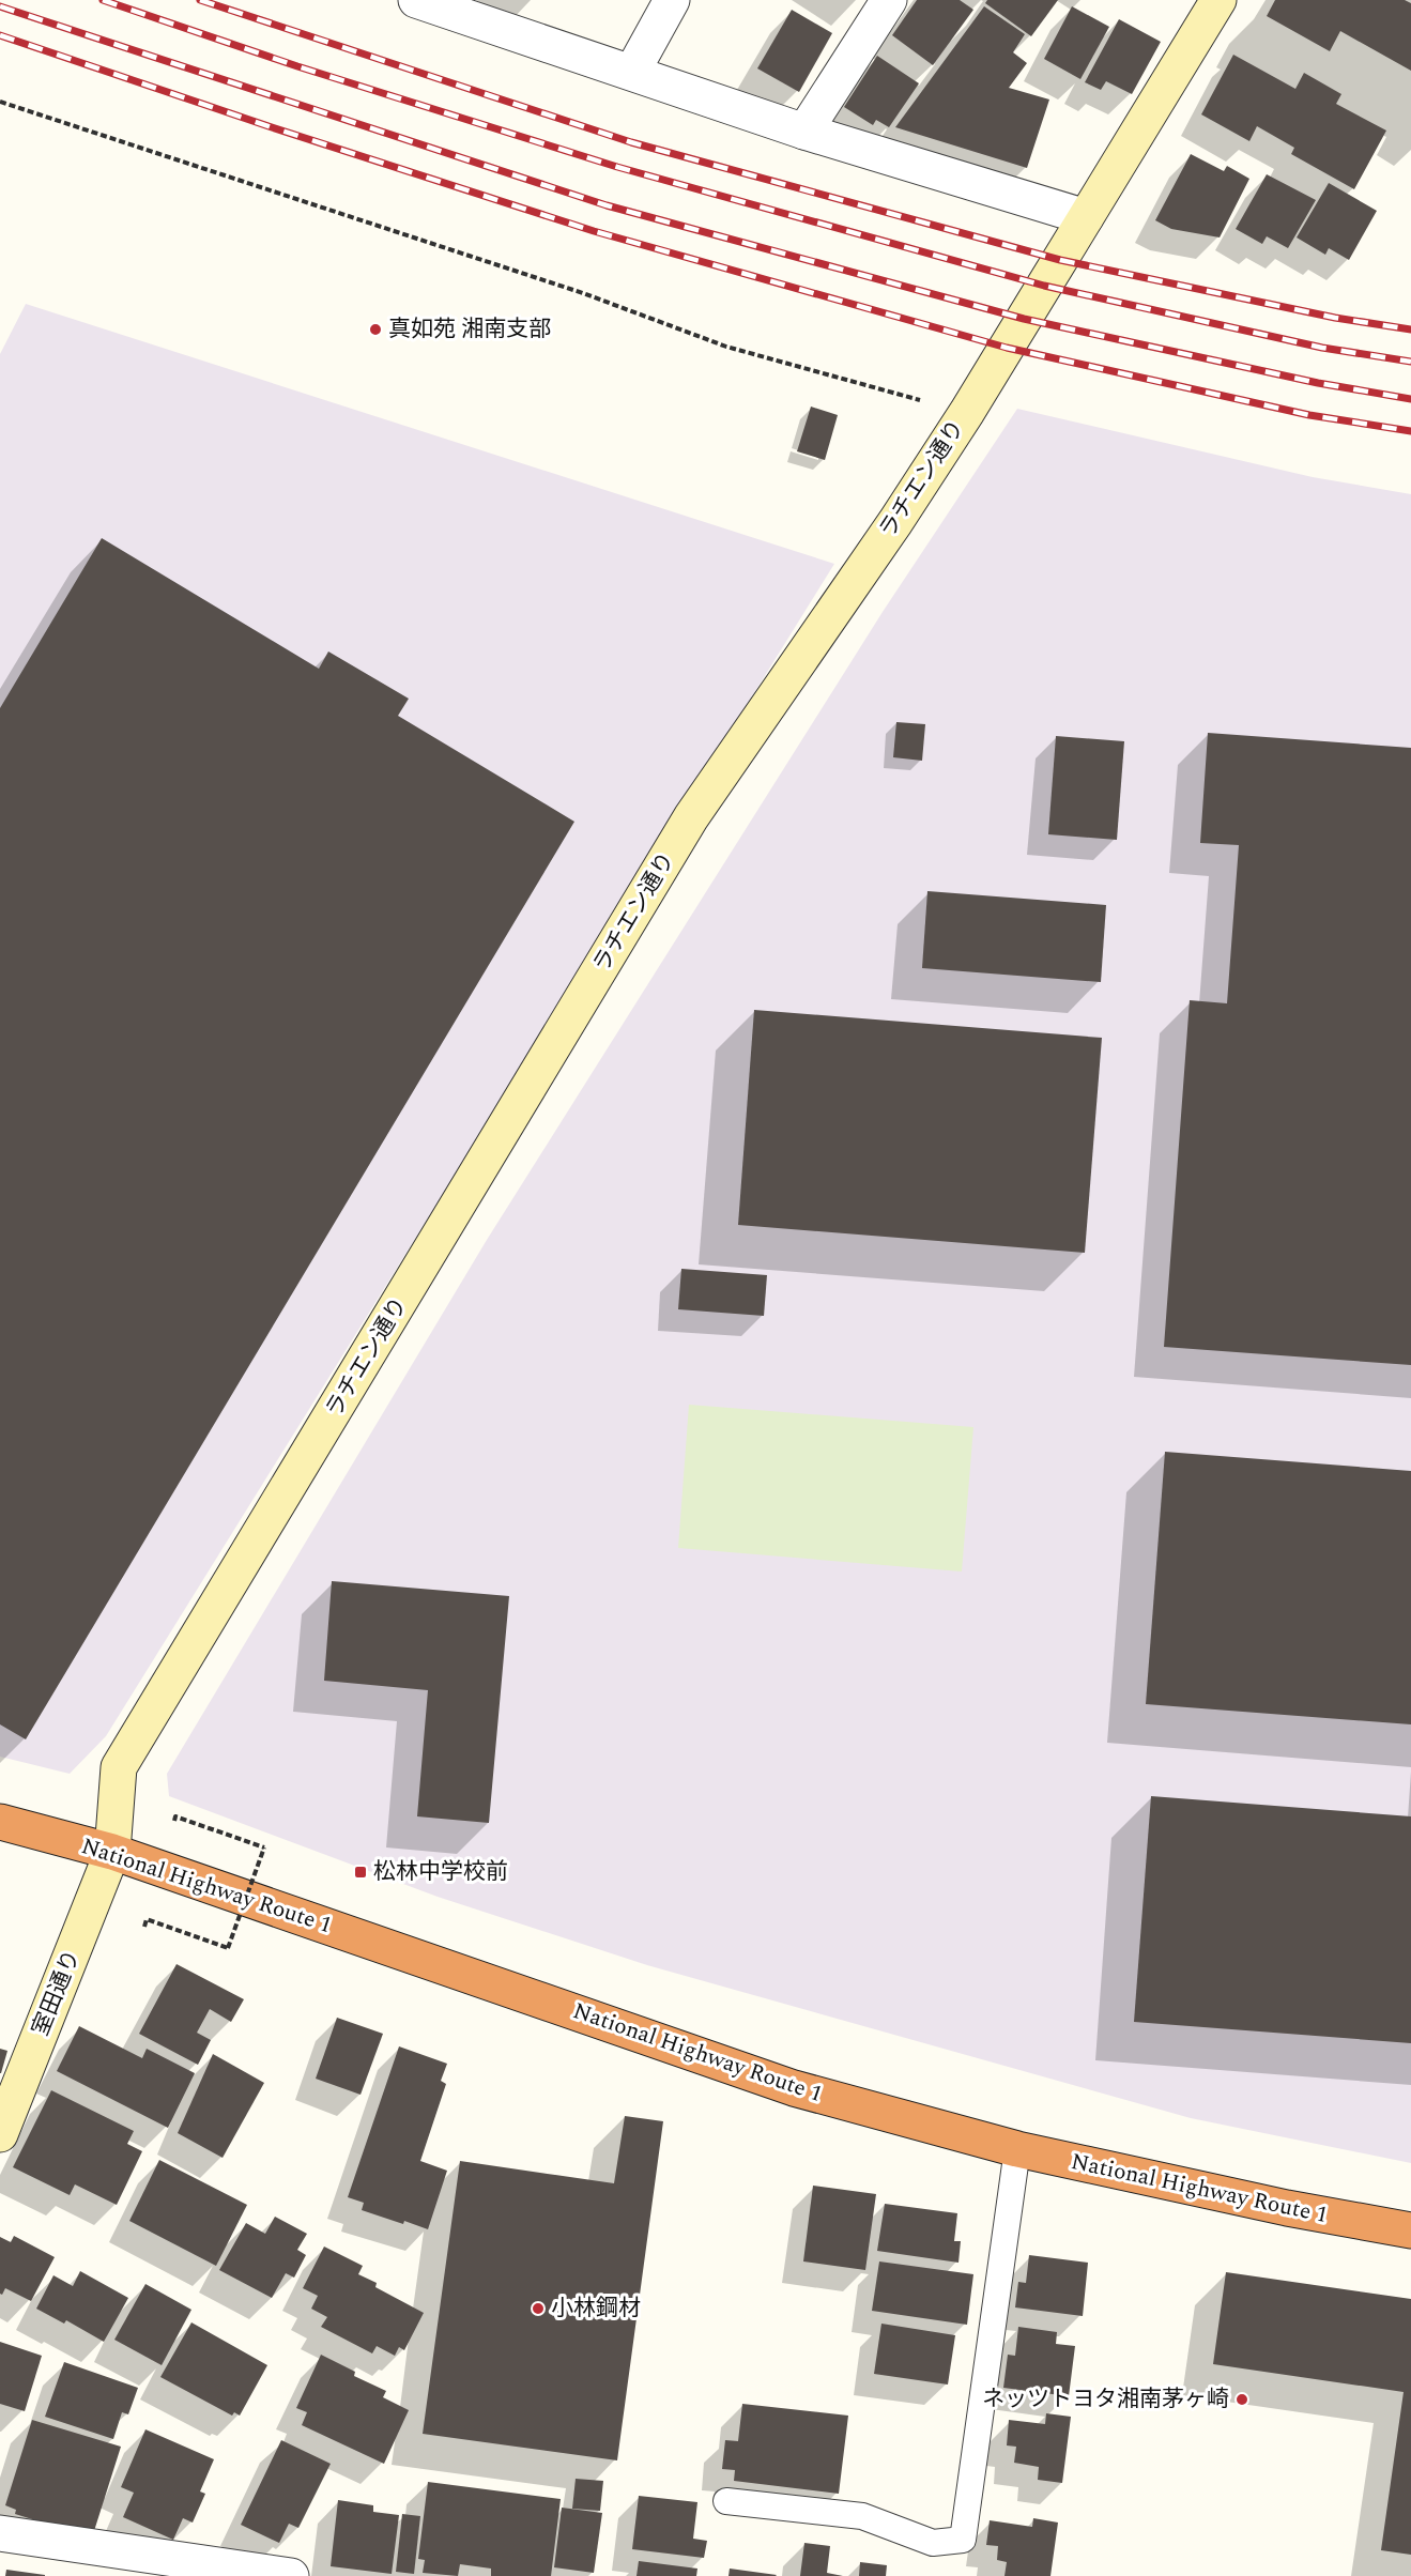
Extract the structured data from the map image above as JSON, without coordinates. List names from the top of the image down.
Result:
{
  "streets": {
    "highway": ["National Highway Route 1"],
    "street": ["ラチエン通り", "室田通り"]
  },
  "crossings": [
    ["ラチエン通り", "National Highway Route 1"],
    ["ラチエン通り", "室田通り"],
    ["National Highway Route 1", "室田通り"]
  ],
  "places": {
    "other": ["真如苑 湘南支部", "小林鋼材", "ネッツトヨタ湘南茅ヶ崎"],
    "transit": ["松林中学校前"]
  }
}
